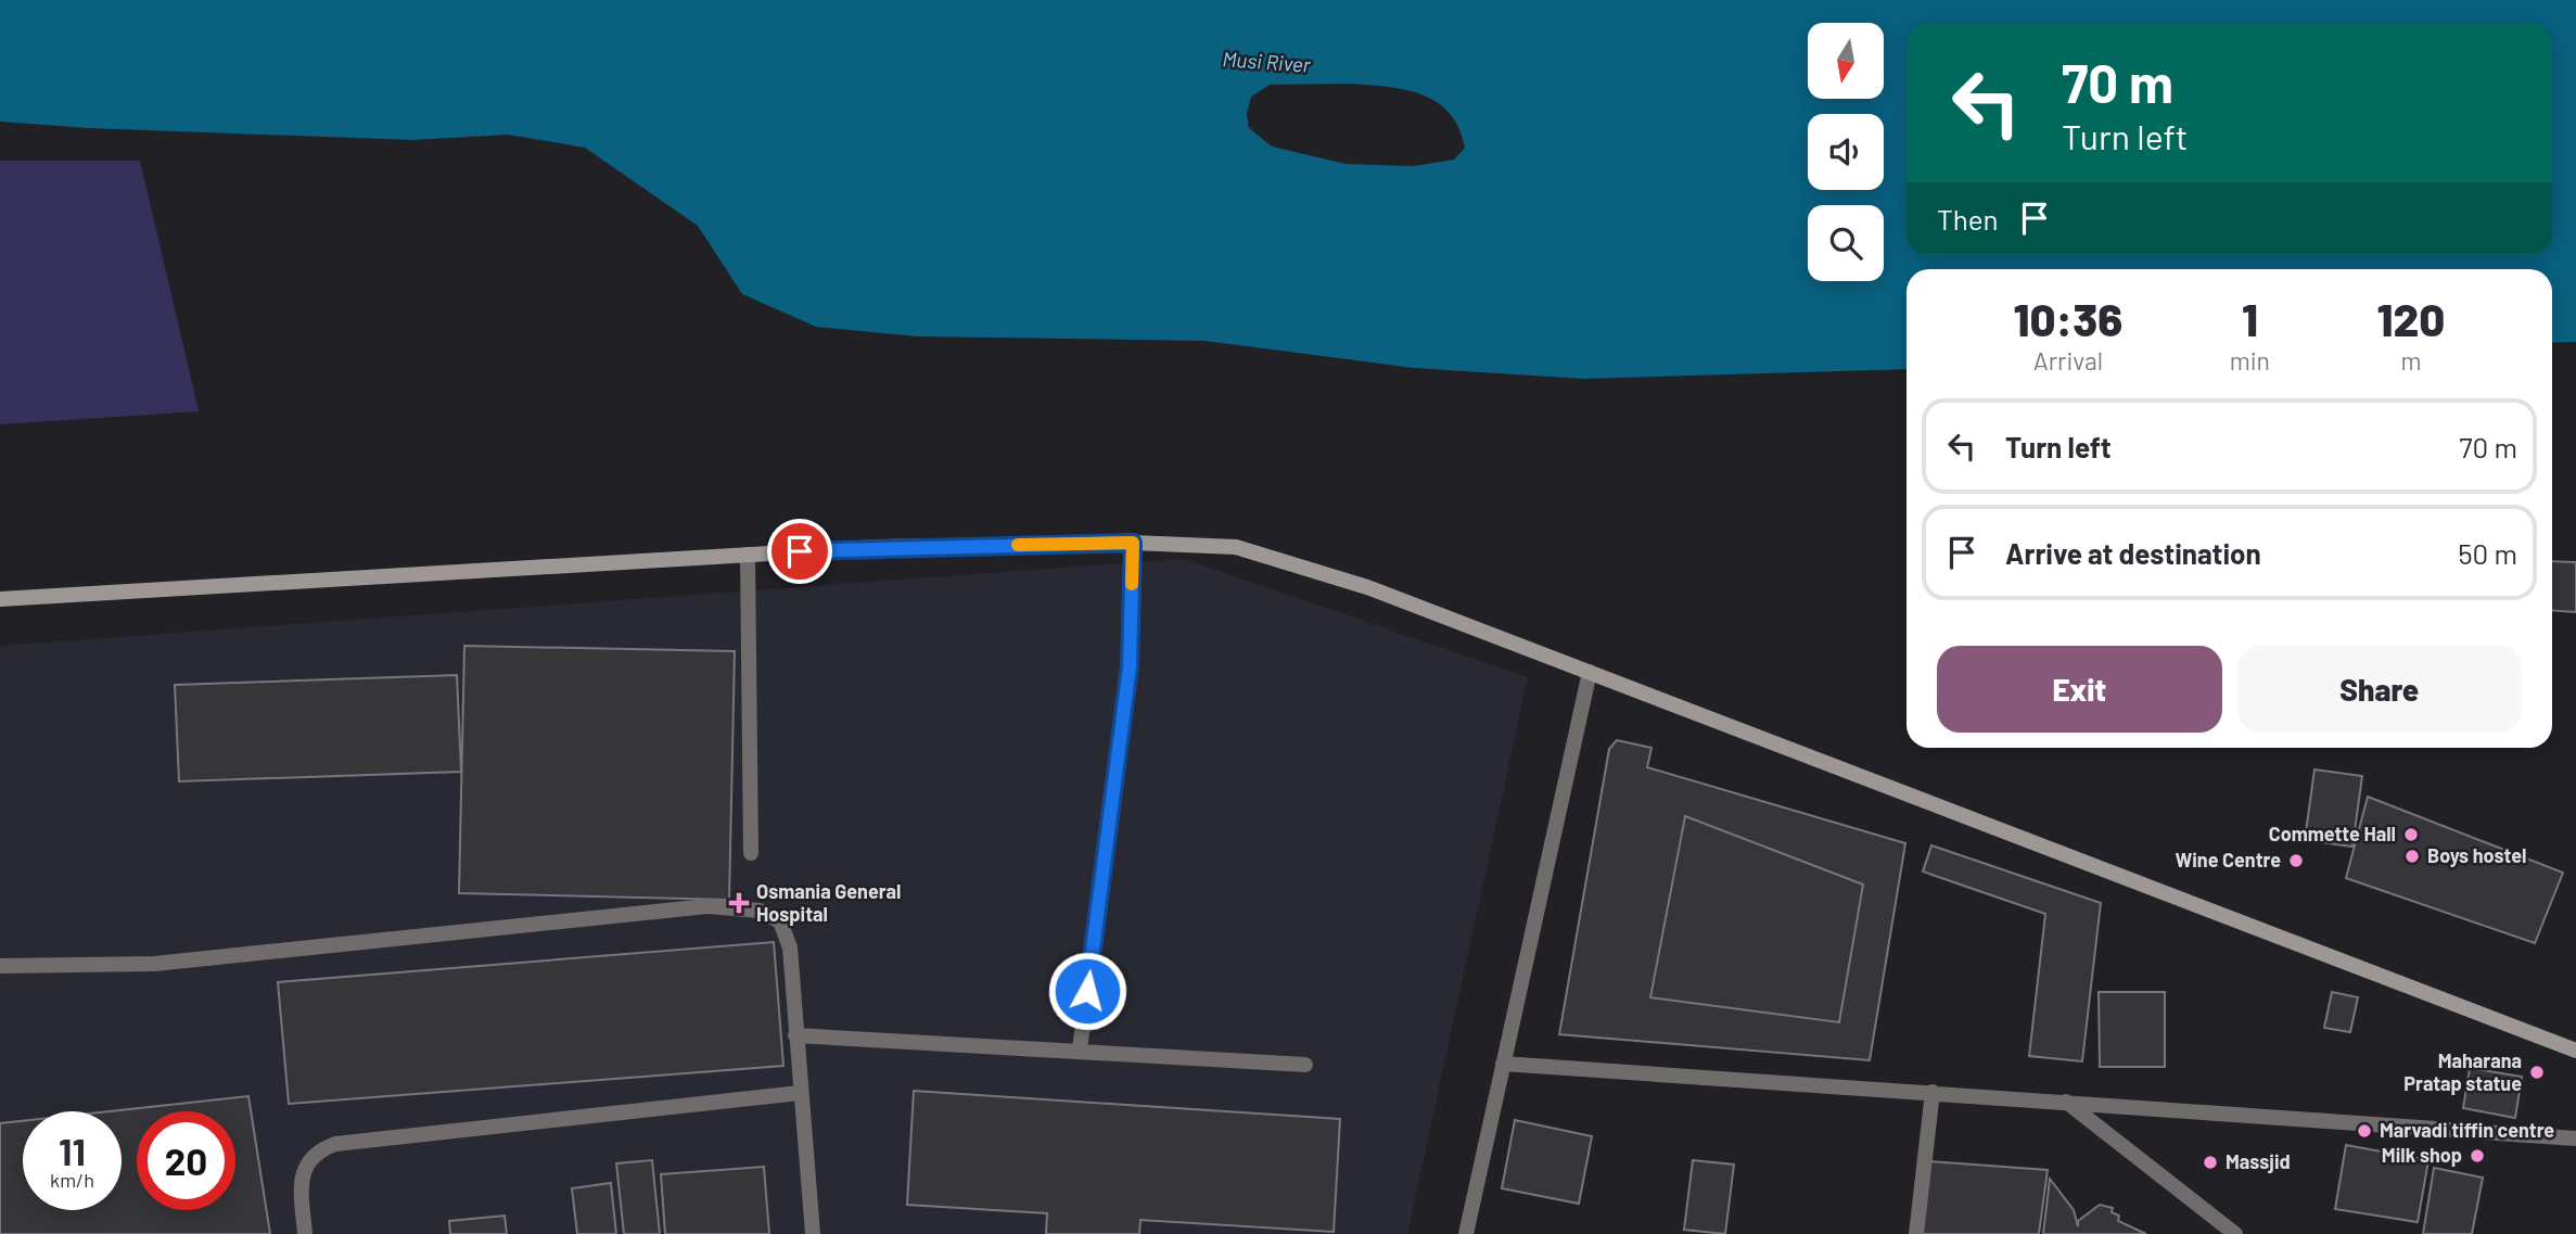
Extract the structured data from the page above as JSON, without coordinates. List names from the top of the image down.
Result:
{
  "water": ["Musi River"],
  "places": {
    "other": [
      "Commette Hall",
      "Boys hostel",
      "Wine Centre",
      "Maharana Pratap statue",
      "Marvadi tiffin centre",
      "Milk shop",
      "Massjid"
    ],
    "health": ["Osmania General Hospital"]
  },
  "north": "bottom",
  "page": {
    "turn": ["70 m", "Turn left"],
    "then": "Then",
    "eta": [
      "10:36",
      "Arrival",
      "1",
      "min",
      "120",
      "m"
    ],
    "list": [
      {
        "name": "Turn left",
        "value": "70 m"
      },
      {
        "name": "Arrive at destination",
        "value": "50 m"
      }
    ],
    "buttons": ["Exit", "Share"],
    "speed": "11 km/h",
    "limit": "20"
  }
}
